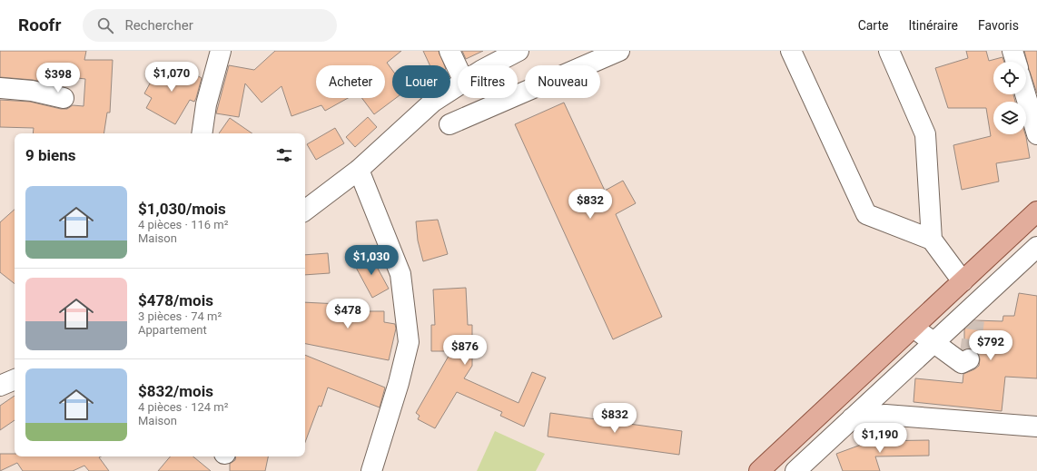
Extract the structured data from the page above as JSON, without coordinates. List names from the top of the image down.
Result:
{
  "page": {
    "header": "Roofr",
    "search": "Rechercher",
    "nav": ["Carte", "Itinéraire", "Favoris"],
    "price": [
      "$1,070",
      "$398",
      "$832",
      "$1,030",
      "$478",
      "$792",
      "$876",
      "$832",
      "$1,190"
    ],
    "chip": [
      "Acheter",
      "Louer",
      "Filtres",
      "Nouveau"
    ],
    "heading": "9 biens",
    "list": [
      {
        "name": "$1,030/mois",
        "note": "4 pièces · 116 m² · Maison"
      },
      {
        "name": "$478/mois",
        "note": "3 pièces · 74 m² · Appartement"
      },
      {
        "name": "$832/mois",
        "note": "4 pièces · 124 m² · Maison"
      }
    ]
  }
}
